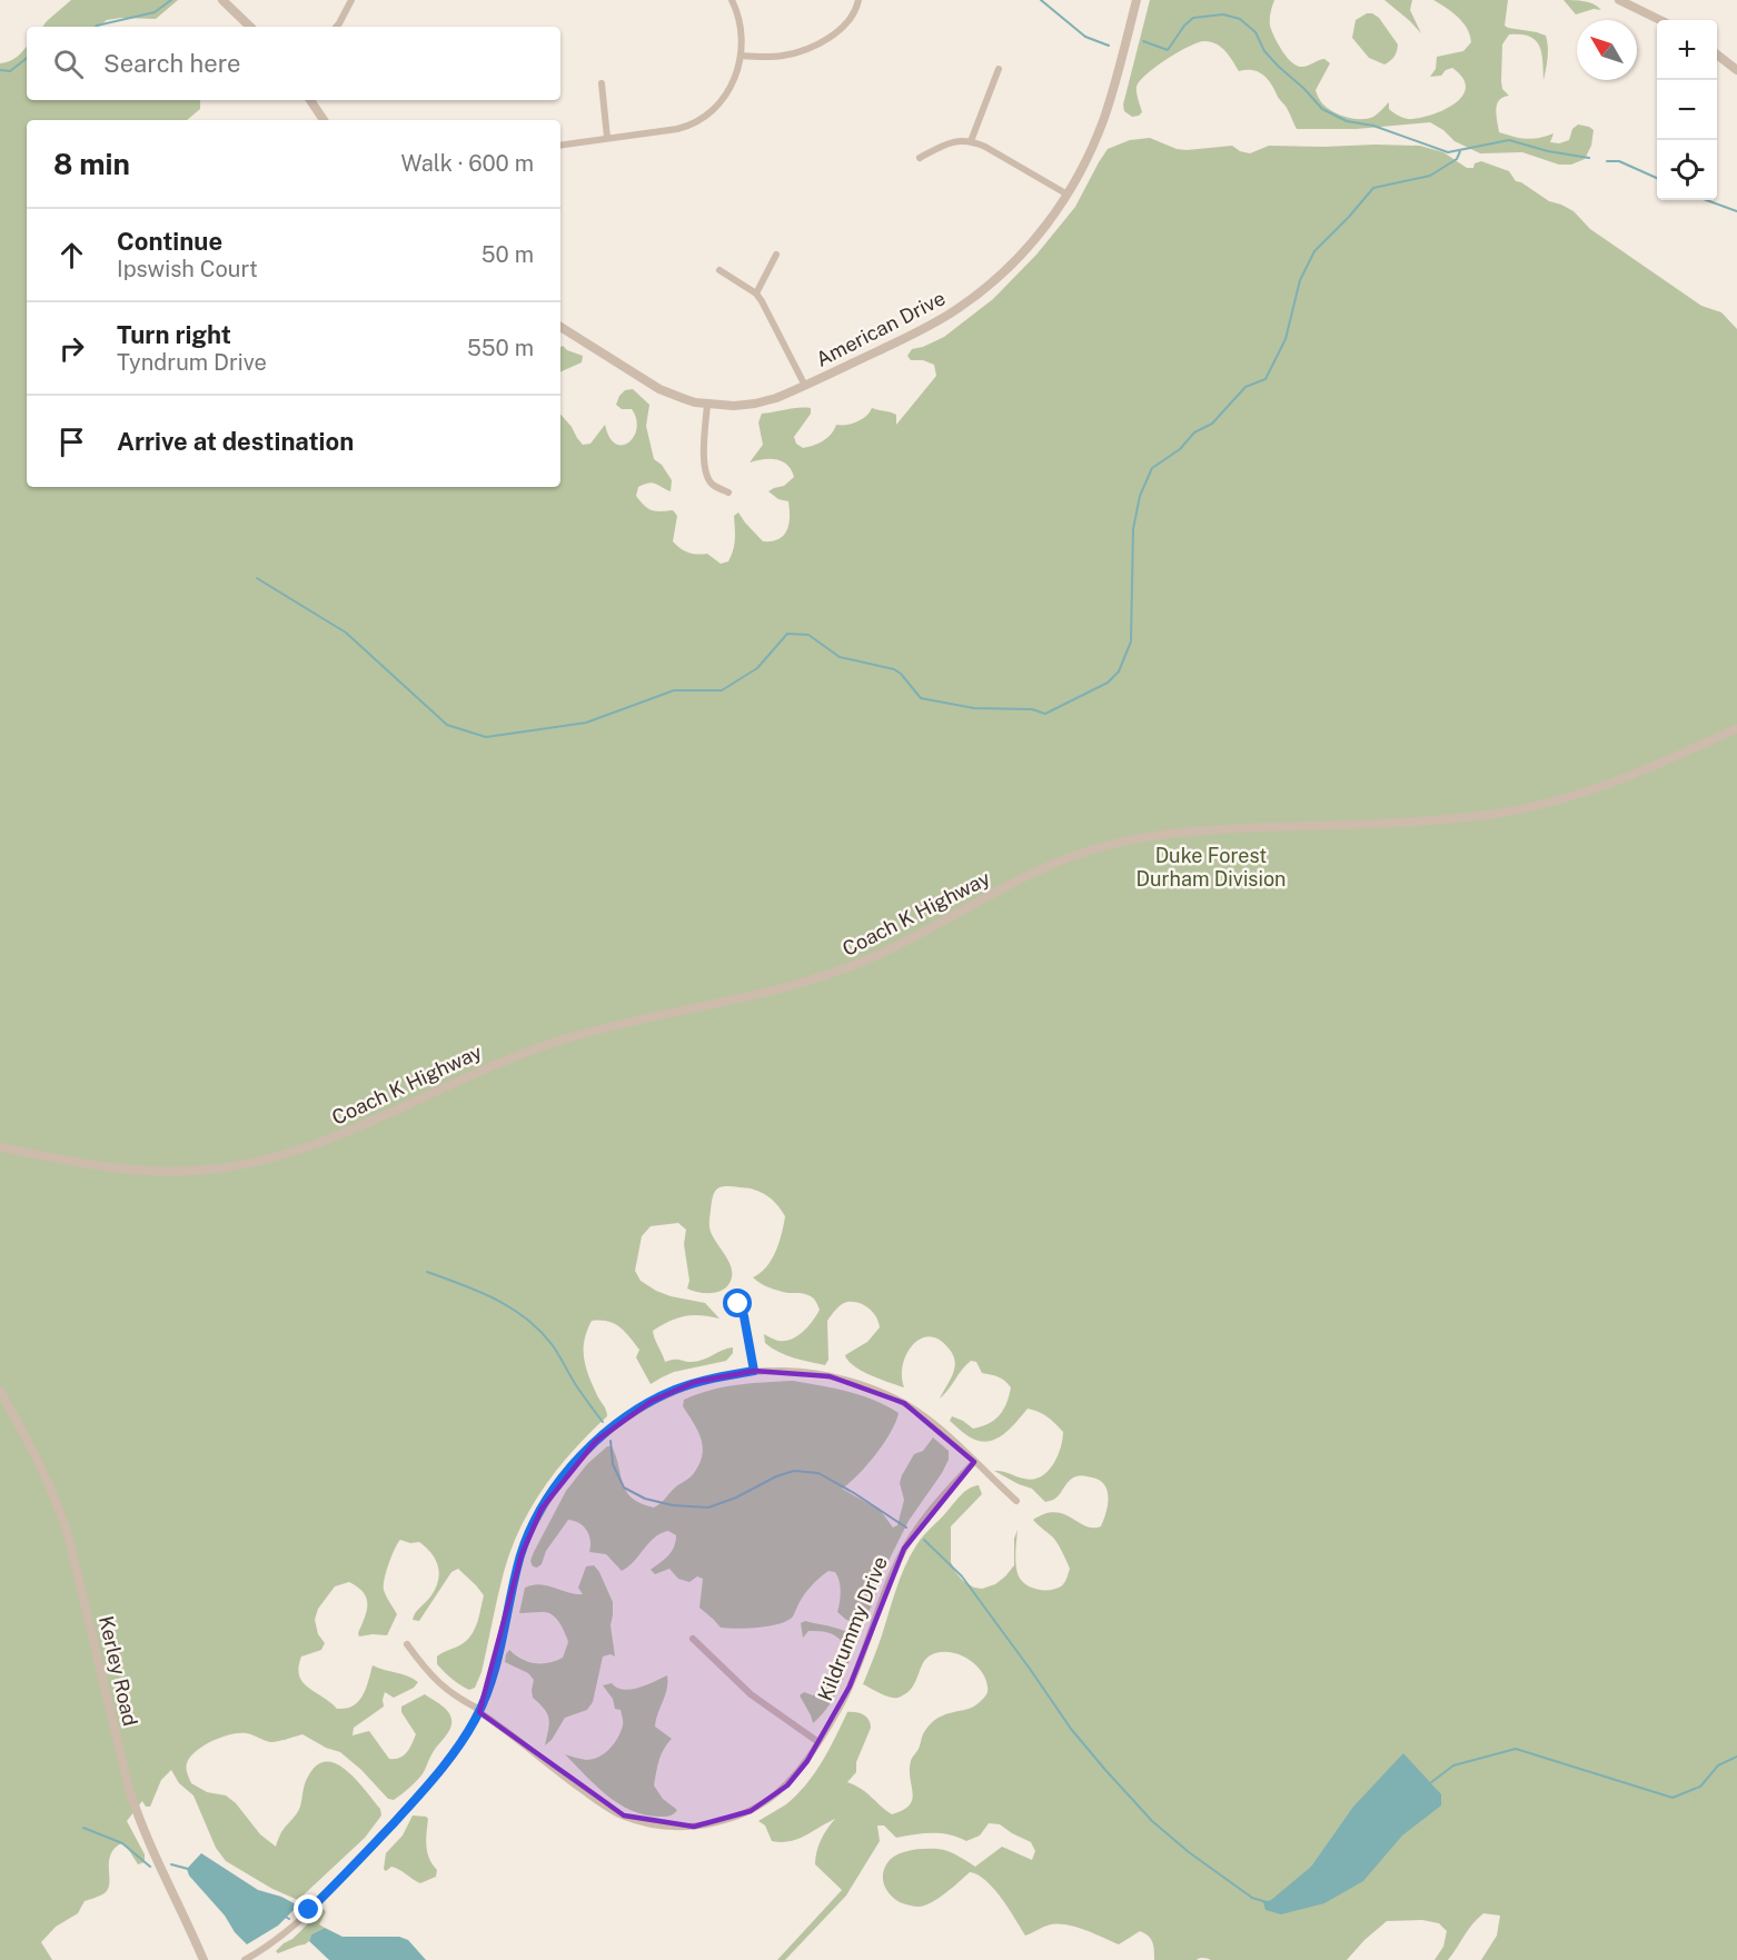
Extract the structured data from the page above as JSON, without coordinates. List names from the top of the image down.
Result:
{
  "streets": {
    "street": [
      "American Drive",
      "Coach K Highway",
      "Kildrummy Drive",
      "Kerley Road"
    ]
  },
  "parks": ["Duke Forest Durham Division"],
  "north": "top left",
  "page": {
    "map_buttons": ["+", "−"],
    "search": "Search here",
    "heading": ["8 min", "Walk · 600 m"],
    "list": [
      ["Continue", "Ipswish Court", "50 m"],
      ["Turn right", "Tyndrum Drive", "550 m"],
      "Arrive at destination"
    ]
  }
}
